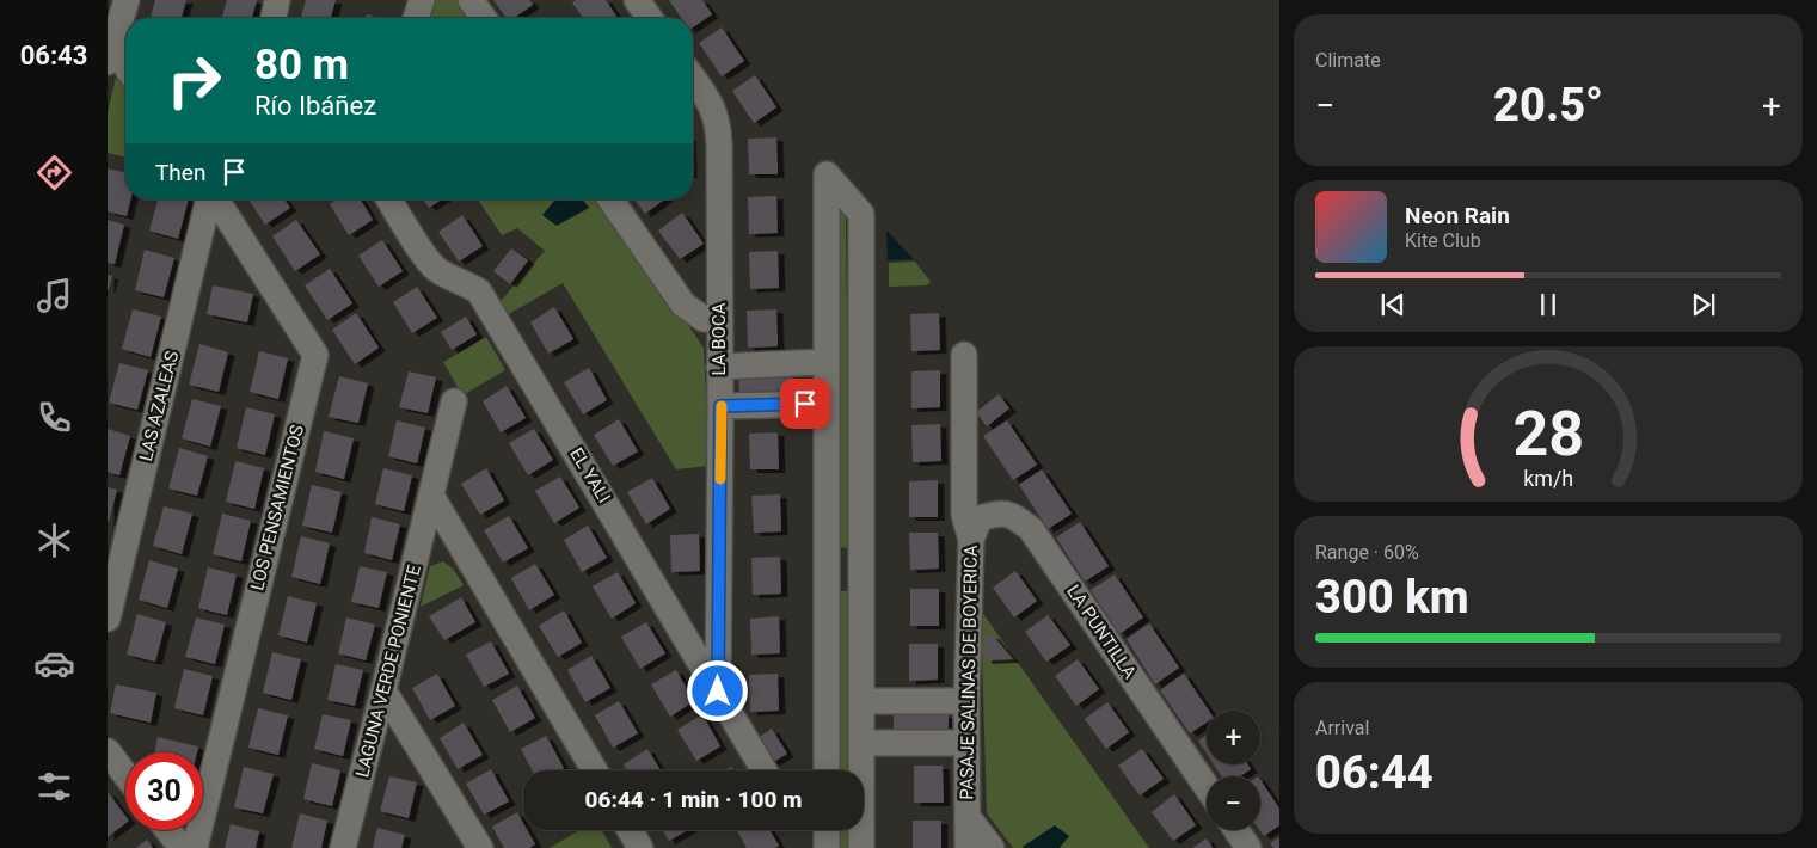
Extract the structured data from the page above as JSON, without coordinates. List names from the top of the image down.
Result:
{
  "streets": {
    "street": [
      "LA BOCA",
      "LAS AZALEAS",
      "EL YALI",
      "LOS PENSAMIENTOS",
      "LA PUNTILLA",
      "LAGUNA VERDE PONIENTE",
      "PASAJE SALINAS DE BOYERICA"
    ]
  },
  "crossings": [
    ["LA BOCA", "EL YALI"],
    ["LA PUNTILLA", "PASAJE SALINAS DE BOYERICA"]
  ],
  "page": {
    "tabs": "06:43",
    "tile": [
      "Climate",
      ["Range · 60%", "300 km"],
      ["Arrival", "06:44"]
    ],
    "turn": ["80 m", "Río Ibáñez"],
    "heat": ["−", "20.5°", "+"],
    "then": "Then",
    "song": ["Neon Rain", "Kite Club"],
    "map_buttons": ["+", "−"],
    "limit": "30",
    "trip": "06:44 · 1 min · 100 m",
    "gauge": ["28", "km/h"]
  }
}
